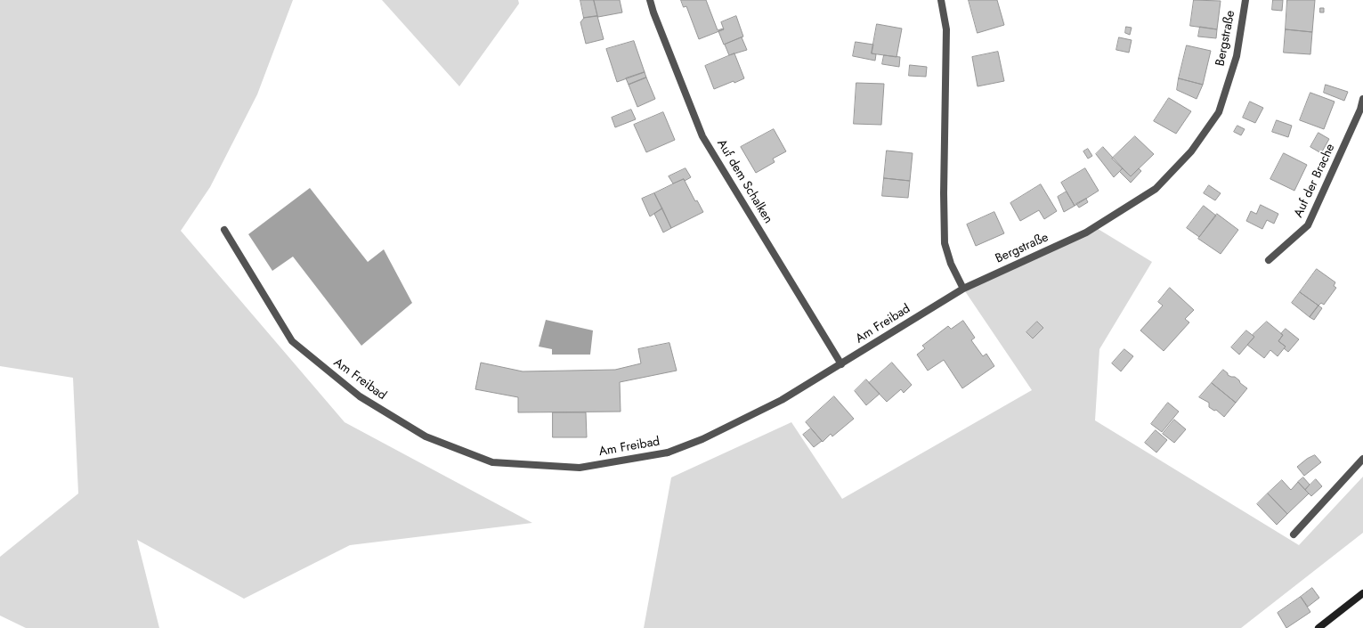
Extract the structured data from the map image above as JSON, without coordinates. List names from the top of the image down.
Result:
{
  "streets": {
    "street": [
      "Bergstraße",
      "Auf der Brache",
      "Auf dem Schalken",
      "Am Freibad"
    ]
  },
  "crossings": [
    ["Bergstraße", "Am Freibad"],
    ["Auf dem Schalken", "Am Freibad"]
  ]
}
